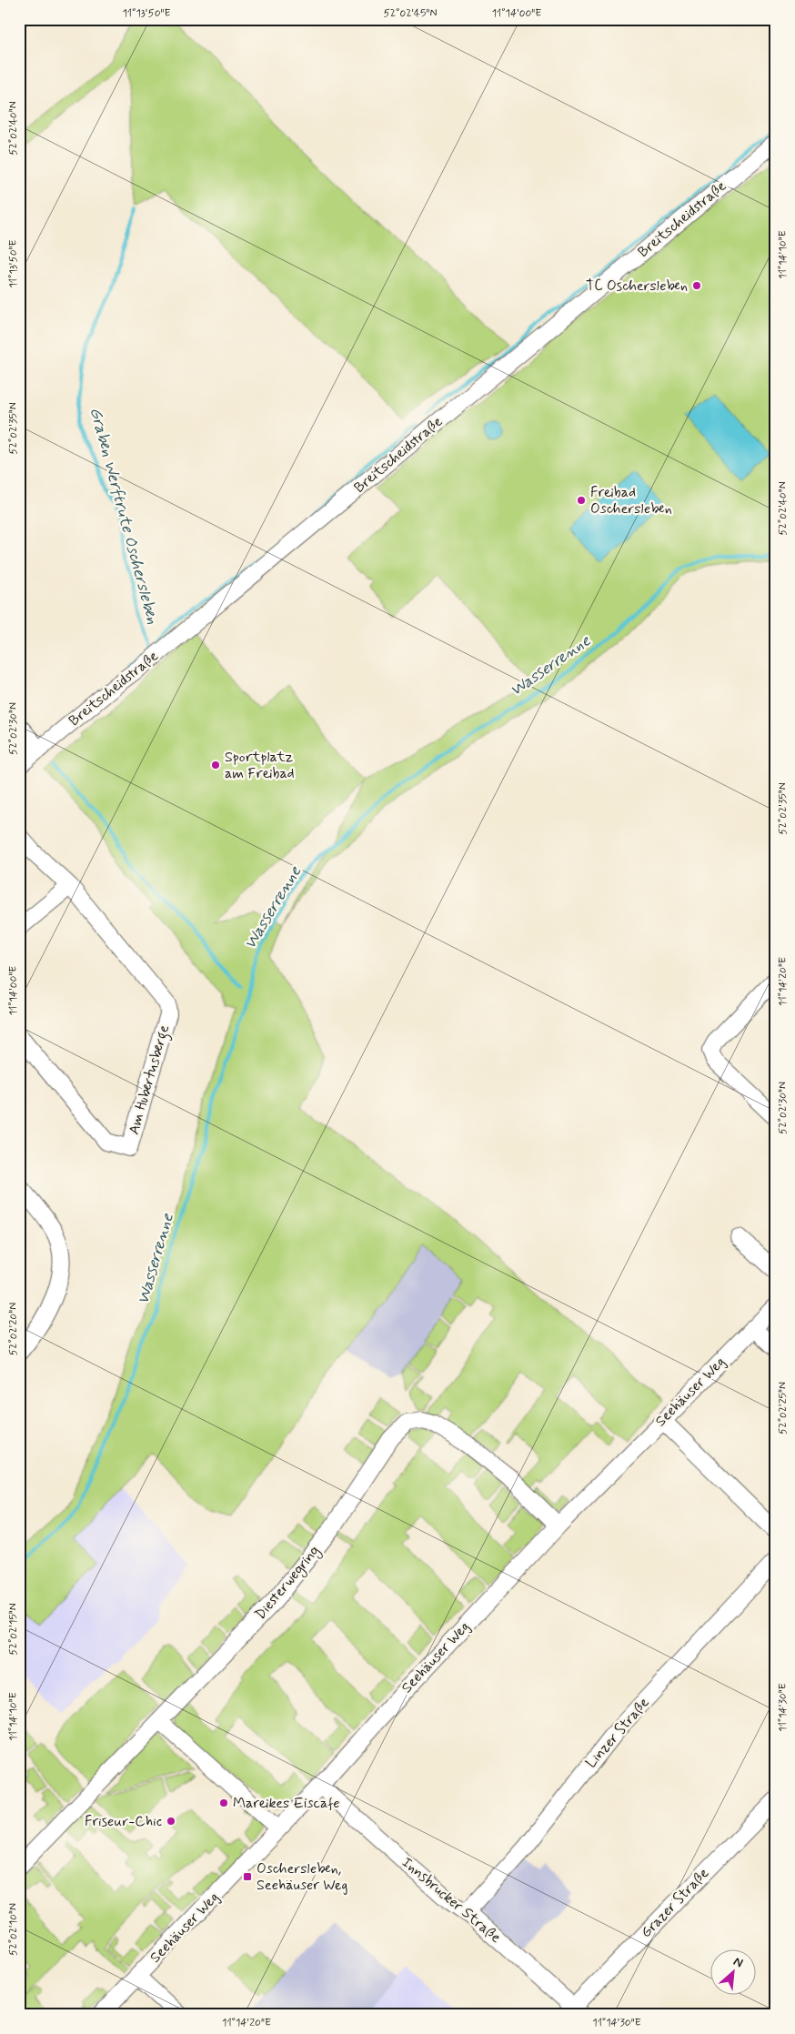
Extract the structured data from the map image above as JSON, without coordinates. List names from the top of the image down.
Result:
{
  "streets": {
    "street": [
      "Breitscheidstraße",
      "Am Hubertusberge",
      "Seehäuser Weg",
      "Diesterwegring",
      "Linzer Straße",
      "Innsbrucker Straße",
      "Grazer Straße"
    ]
  },
  "crossings": [
    ["Seehäuser Weg", "Diesterwegring"],
    ["Seehäuser Weg", "Innsbrucker Straße"],
    ["Linzer Straße", "Innsbrucker Straße"],
    ["Innsbrucker Straße", "Grazer Straße"]
  ],
  "water": ["Graben Werftrute Oschersleben", "Wasserrenne"],
  "places": {
    "other": [
      "TC Oschersleben",
      "Freibad Oschersleben",
      "Sportplatz am Freibad",
      "Mareikes Eiscafe",
      "Friseur-Chic"
    ],
    "transit": ["Oschersleben, Seehäuser Weg"]
  },
  "north": "top right",
  "coordinates": [
    "11°13'50\"E",
    "52°02'45\"N",
    "11°14'00\"E",
    "52°02'40\"N",
    "11°14'10\"E",
    "52°02'35\"N",
    "52°02'30\"N",
    "11°14'20\"E",
    "52°02'20\"N",
    "52°02'25\"N",
    "52°02'15\"N",
    "11°14'30\"E",
    "52°02'10\"N"
  ]
}
